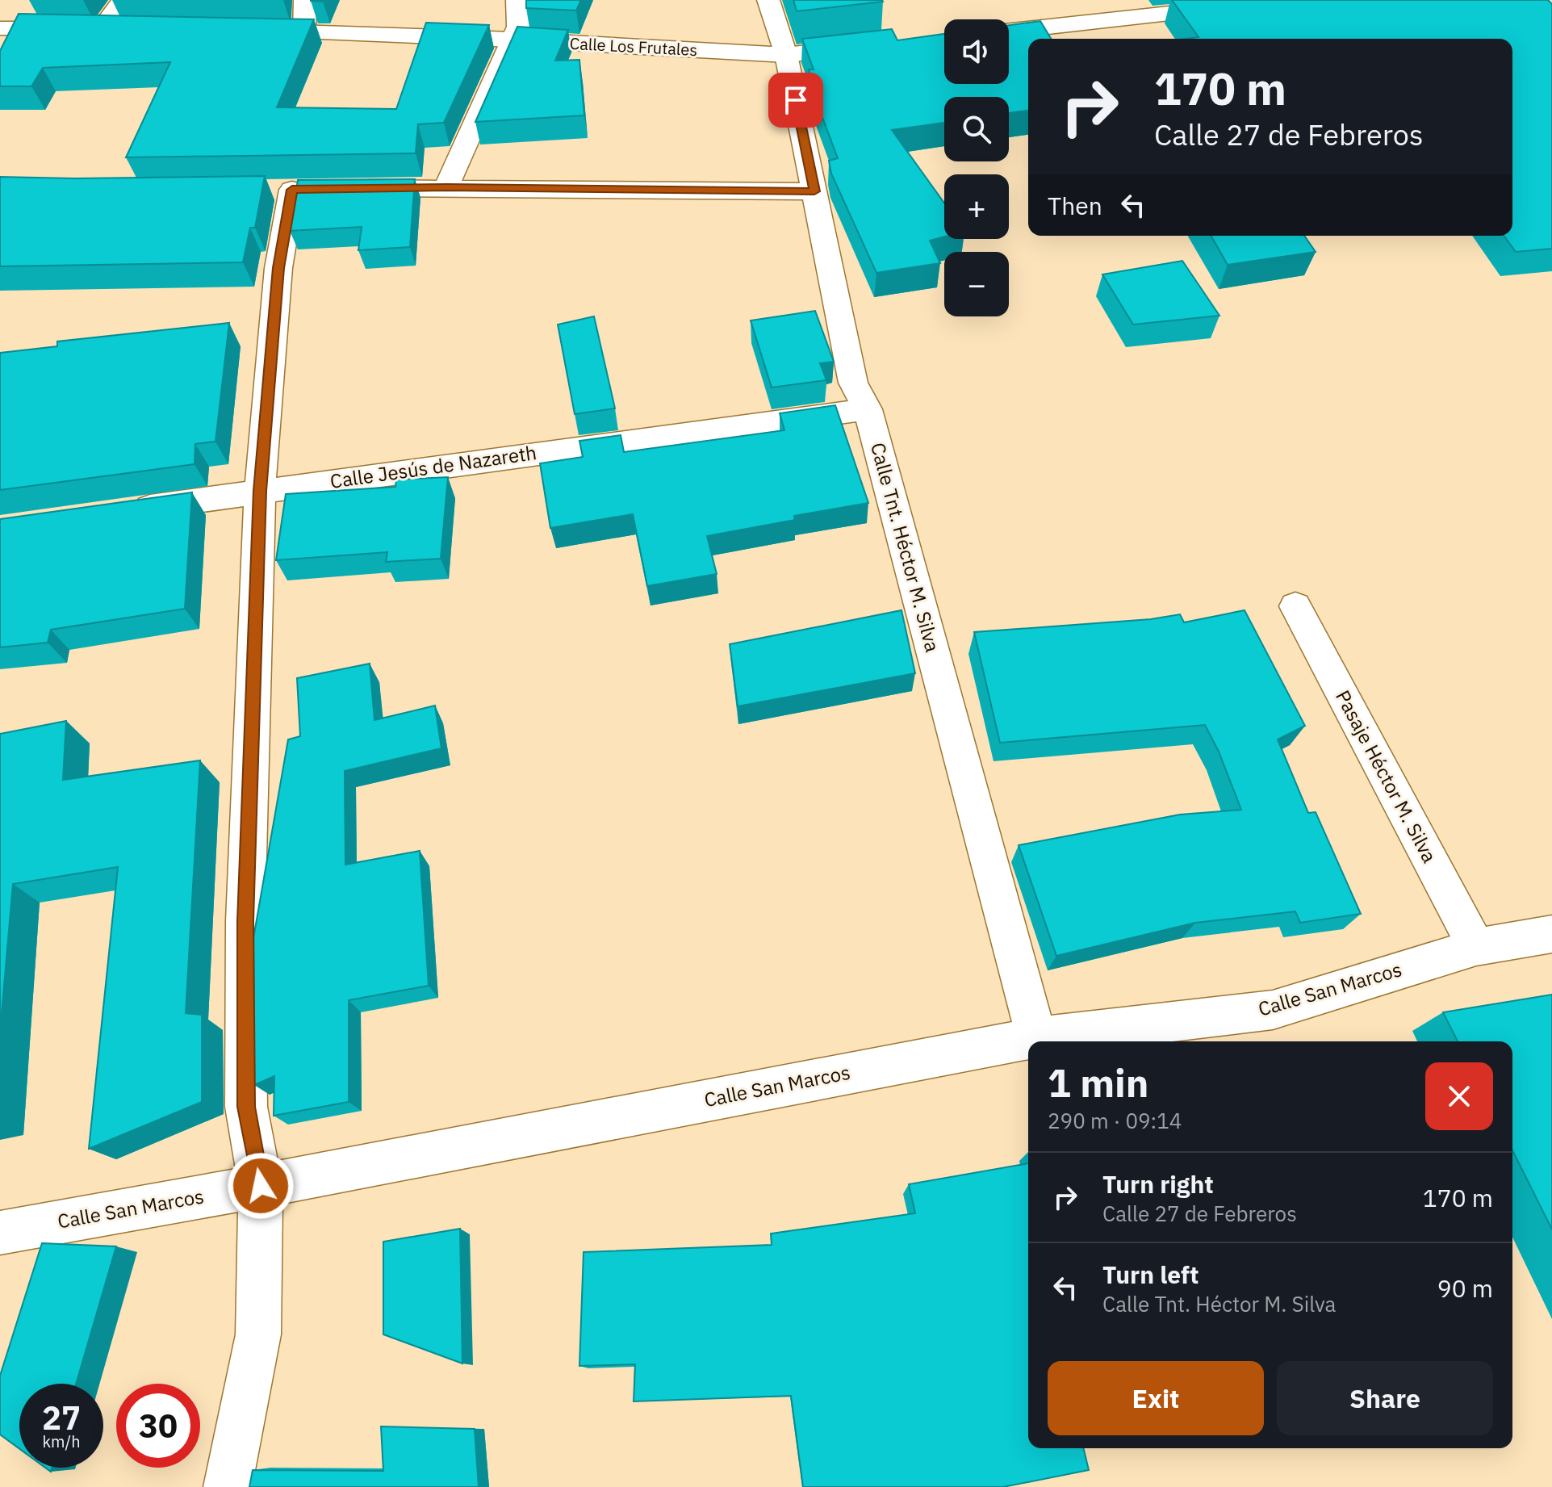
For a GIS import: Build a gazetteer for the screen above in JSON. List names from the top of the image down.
{
  "streets": {
    "street": [
      "Calle Los Frutales",
      "Calle Jesús de Nazareth",
      "Calle Tnt. Héctor M. Silva",
      "Pasaje Héctor M. Silva",
      "Calle San Marcos"
    ]
  },
  "crossings": [
    ["Calle Los Frutales", "Calle Tnt. Héctor M. Silva"],
    ["Calle Jesús de Nazareth", "Calle Tnt. Héctor M. Silva"],
    ["Calle Tnt. Héctor M. Silva", "Calle San Marcos"],
    ["Pasaje Héctor M. Silva", "Calle San Marcos"]
  ],
  "page": {
    "map_buttons": ["+", "−"],
    "turn": ["170 m", "Calle 27 de Febreros"],
    "then": "Then",
    "heading": ["1 min", "290 m · 09:14"],
    "list": [
      {
        "name": "Turn right",
        "note": "Calle 27 de Febreros",
        "value": "170 m"
      },
      {
        "name": "Turn left",
        "note": "Calle Tnt. Héctor M. Silva",
        "value": "90 m"
      }
    ],
    "buttons": ["Exit", "Share"],
    "speed": "27 km/h",
    "limit": "30"
  }
}
